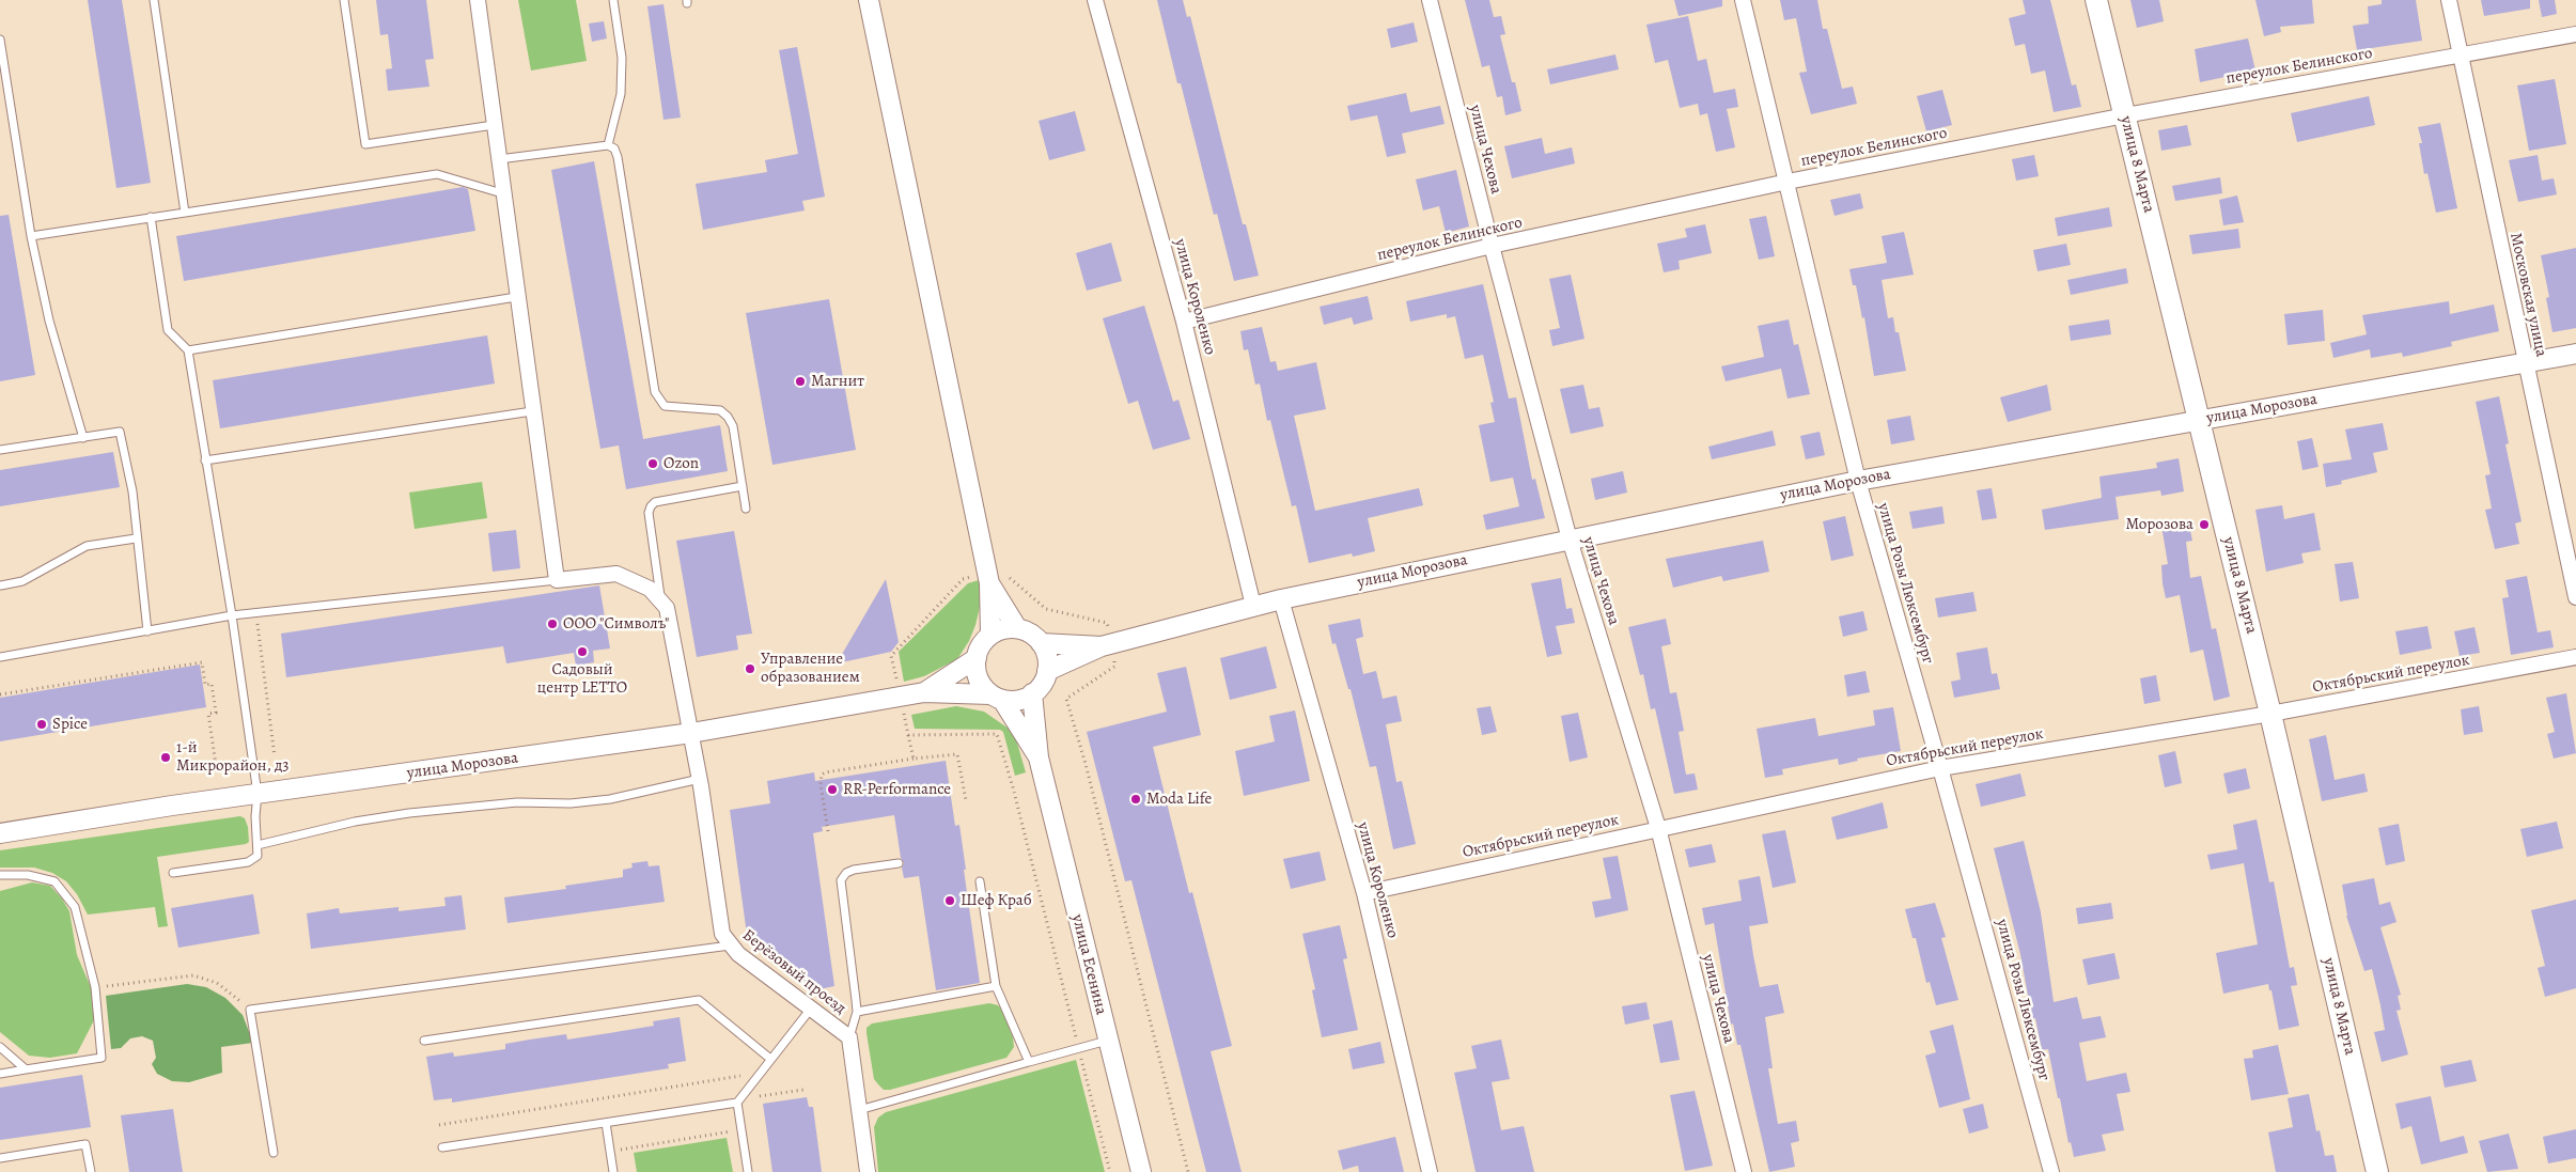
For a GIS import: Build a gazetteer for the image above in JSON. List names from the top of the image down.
{
  "streets": {
    "main road": ["улица 8 Марта"],
    "street": [
      "переулок Белинского",
      "улица Чехова",
      "Московская улица",
      "улица Короленко",
      "улица Морозова",
      "улица Розы Люксембург",
      "Октябрьский переулок",
      "улица Есенина",
      "Берёзовый проезд"
    ]
  },
  "crossings": [
    ["переулок Белинского", "улица Чехова"],
    ["переулок Белинского", "улица 8 Марта"],
    ["переулок Белинского", "Московская улица"],
    ["переулок Белинского", "улица Короленко"],
    ["переулок Белинского", "улица Розы Люксембург"],
    ["улица Чехова", "улица Морозова"],
    ["улица Чехова", "Октябрьский переулок"],
    ["улица 8 Марта", "улица Морозова"],
    ["улица 8 Марта", "Октябрьский переулок"],
    ["Московская улица", "улица Морозова"],
    ["улица Короленко", "улица Морозова"],
    ["улица Короленко", "Октябрьский переулок"],
    ["улица Морозова", "улица Розы Люксембург"],
    ["улица Морозова", "Берёзовый проезд"],
    ["улица Розы Люксембург", "Октябрьский переулок"]
  ],
  "places": [
    "Магнит",
    "Ozon",
    "Морозова",
    "ООО \"Символъ\"",
    "Садовый центр LETTO",
    "Управление образованием",
    "Spice",
    "1-й Микрорайон, д3",
    "RR-Performance",
    "Moda Life",
    "Шеф Краб"
  ]
}
